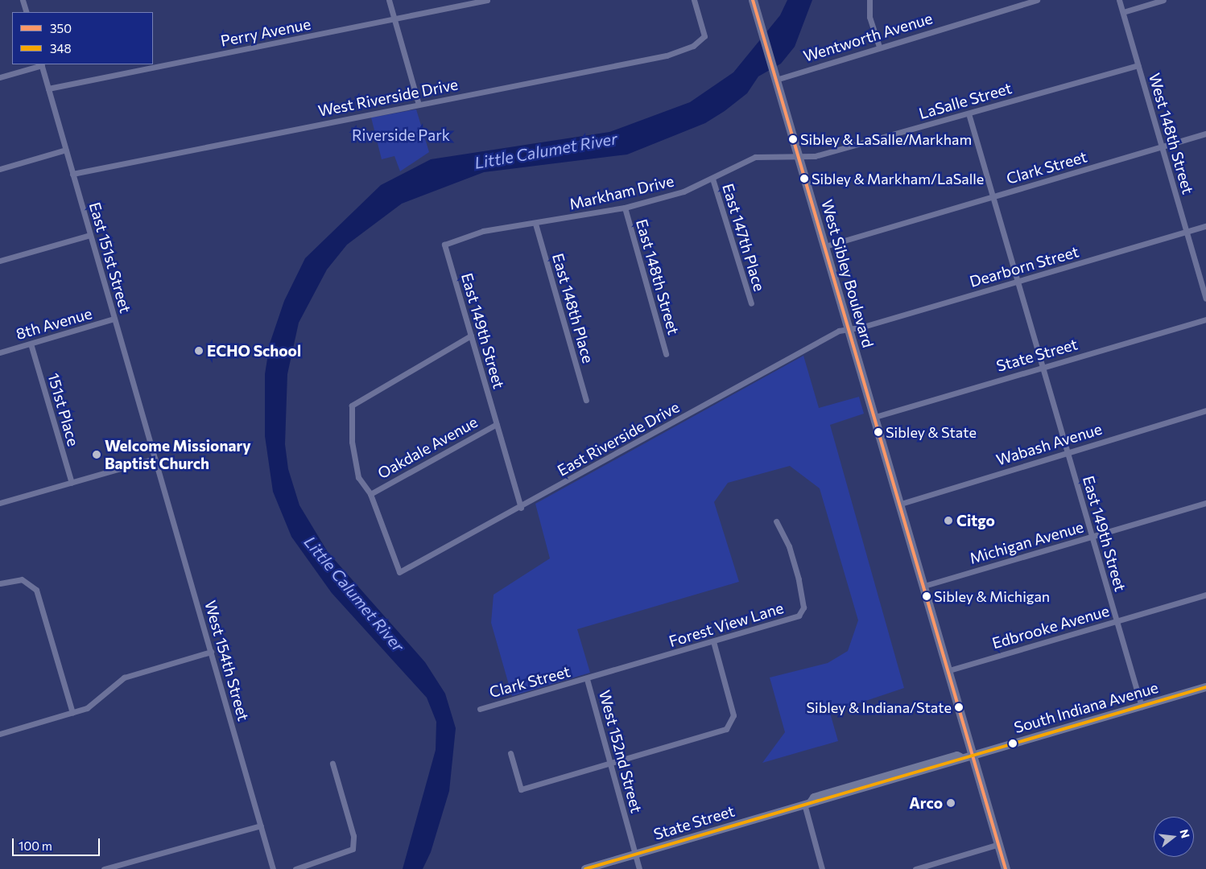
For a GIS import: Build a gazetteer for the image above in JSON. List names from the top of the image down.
{
  "streets": {
    "main road": ["West Sibley Boulevard", "State Street", "South Indiana Avenue"],
    "street": [
      "Perry Avenue",
      "Wentworth Avenue",
      "West Riverside Drive",
      "LaSalle Street",
      "West 148th Street",
      "Clark Street",
      "Markham Drive",
      "East 147th Place",
      "East 151st Street",
      "Dearborn Street",
      "East 148th Street",
      "East 148th Place",
      "8th Avenue",
      "East 149th Street",
      "151st Place",
      "East Riverside Drive",
      "Wabash Avenue",
      "Oakdale Avenue",
      "Michigan Avenue",
      "Forest View Lane",
      "Edbrooke Avenue",
      "West 154th Street",
      "West 152nd Street"
    ]
  },
  "crossings": [
    ["Perry Avenue", "East 151st Street"],
    ["Wentworth Avenue", "West Sibley Boulevard"],
    ["West Riverside Drive", "East 151st Street"],
    ["LaSalle Street", "West 148th Street"],
    ["LaSalle Street", "Markham Drive"],
    ["LaSalle Street", "West Sibley Boulevard"],
    ["LaSalle Street", "East 149th Street"],
    ["West 148th Street", "Clark Street"],
    ["West 148th Street", "Dearborn Street"],
    ["Clark Street", "West Sibley Boulevard"],
    ["Clark Street", "East 149th Street"],
    ["Clark Street", "Forest View Lane"],
    ["Clark Street", "West 152nd Street"],
    ["Markham Drive", "East 147th Place"],
    ["Markham Drive", "West Sibley Boulevard"],
    ["Markham Drive", "East 148th Street"],
    ["Markham Drive", "East 148th Place"],
    ["Markham Drive", "East 149th Street"],
    ["East 151st Street", "8th Avenue"],
    ["East 151st Street", "West 154th Street"],
    ["Dearborn Street", "West Sibley Boulevard"],
    ["Dearborn Street", "East 149th Street"],
    ["Dearborn Street", "East Riverside Drive"],
    ["West Sibley Boulevard", "State Street"],
    ["West Sibley Boulevard", "East Riverside Drive"],
    ["West Sibley Boulevard", "Wabash Avenue"],
    ["West Sibley Boulevard", "Michigan Avenue"],
    ["West Sibley Boulevard", "Edbrooke Avenue"],
    ["West Sibley Boulevard", "South Indiana Avenue"],
    ["8th Avenue", "151st Place"],
    ["East 149th Street", "State Street"],
    ["East 149th Street", "Wabash Avenue"],
    ["East 149th Street", "Oakdale Avenue"],
    ["East 149th Street", "Michigan Avenue"],
    ["East 149th Street", "Edbrooke Avenue"],
    ["East 149th Street", "South Indiana Avenue"],
    ["State Street", "South Indiana Avenue"],
    ["State Street", "West 152nd Street"],
    ["East Riverside Drive", "Oakdale Avenue"],
    ["Forest View Lane", "West 152nd Street"]
  ],
  "water": ["Little Calumet River"],
  "parks": ["Riverside Park"],
  "places": [
    "Sibley & LaSalle/Markham",
    "Sibley & Markham/LaSalle",
    "ECHO School",
    "Sibley & State",
    "Welcome Missionary Baptist Church",
    "Citgo",
    "Sibley & Michigan",
    "Sibley & Indiana/State",
    "Arco"
  ],
  "lines": ["transit line 350", "transit line 348"],
  "legend": ["350", "348"],
  "scale_bar": "100 m",
  "north": "right"
}
